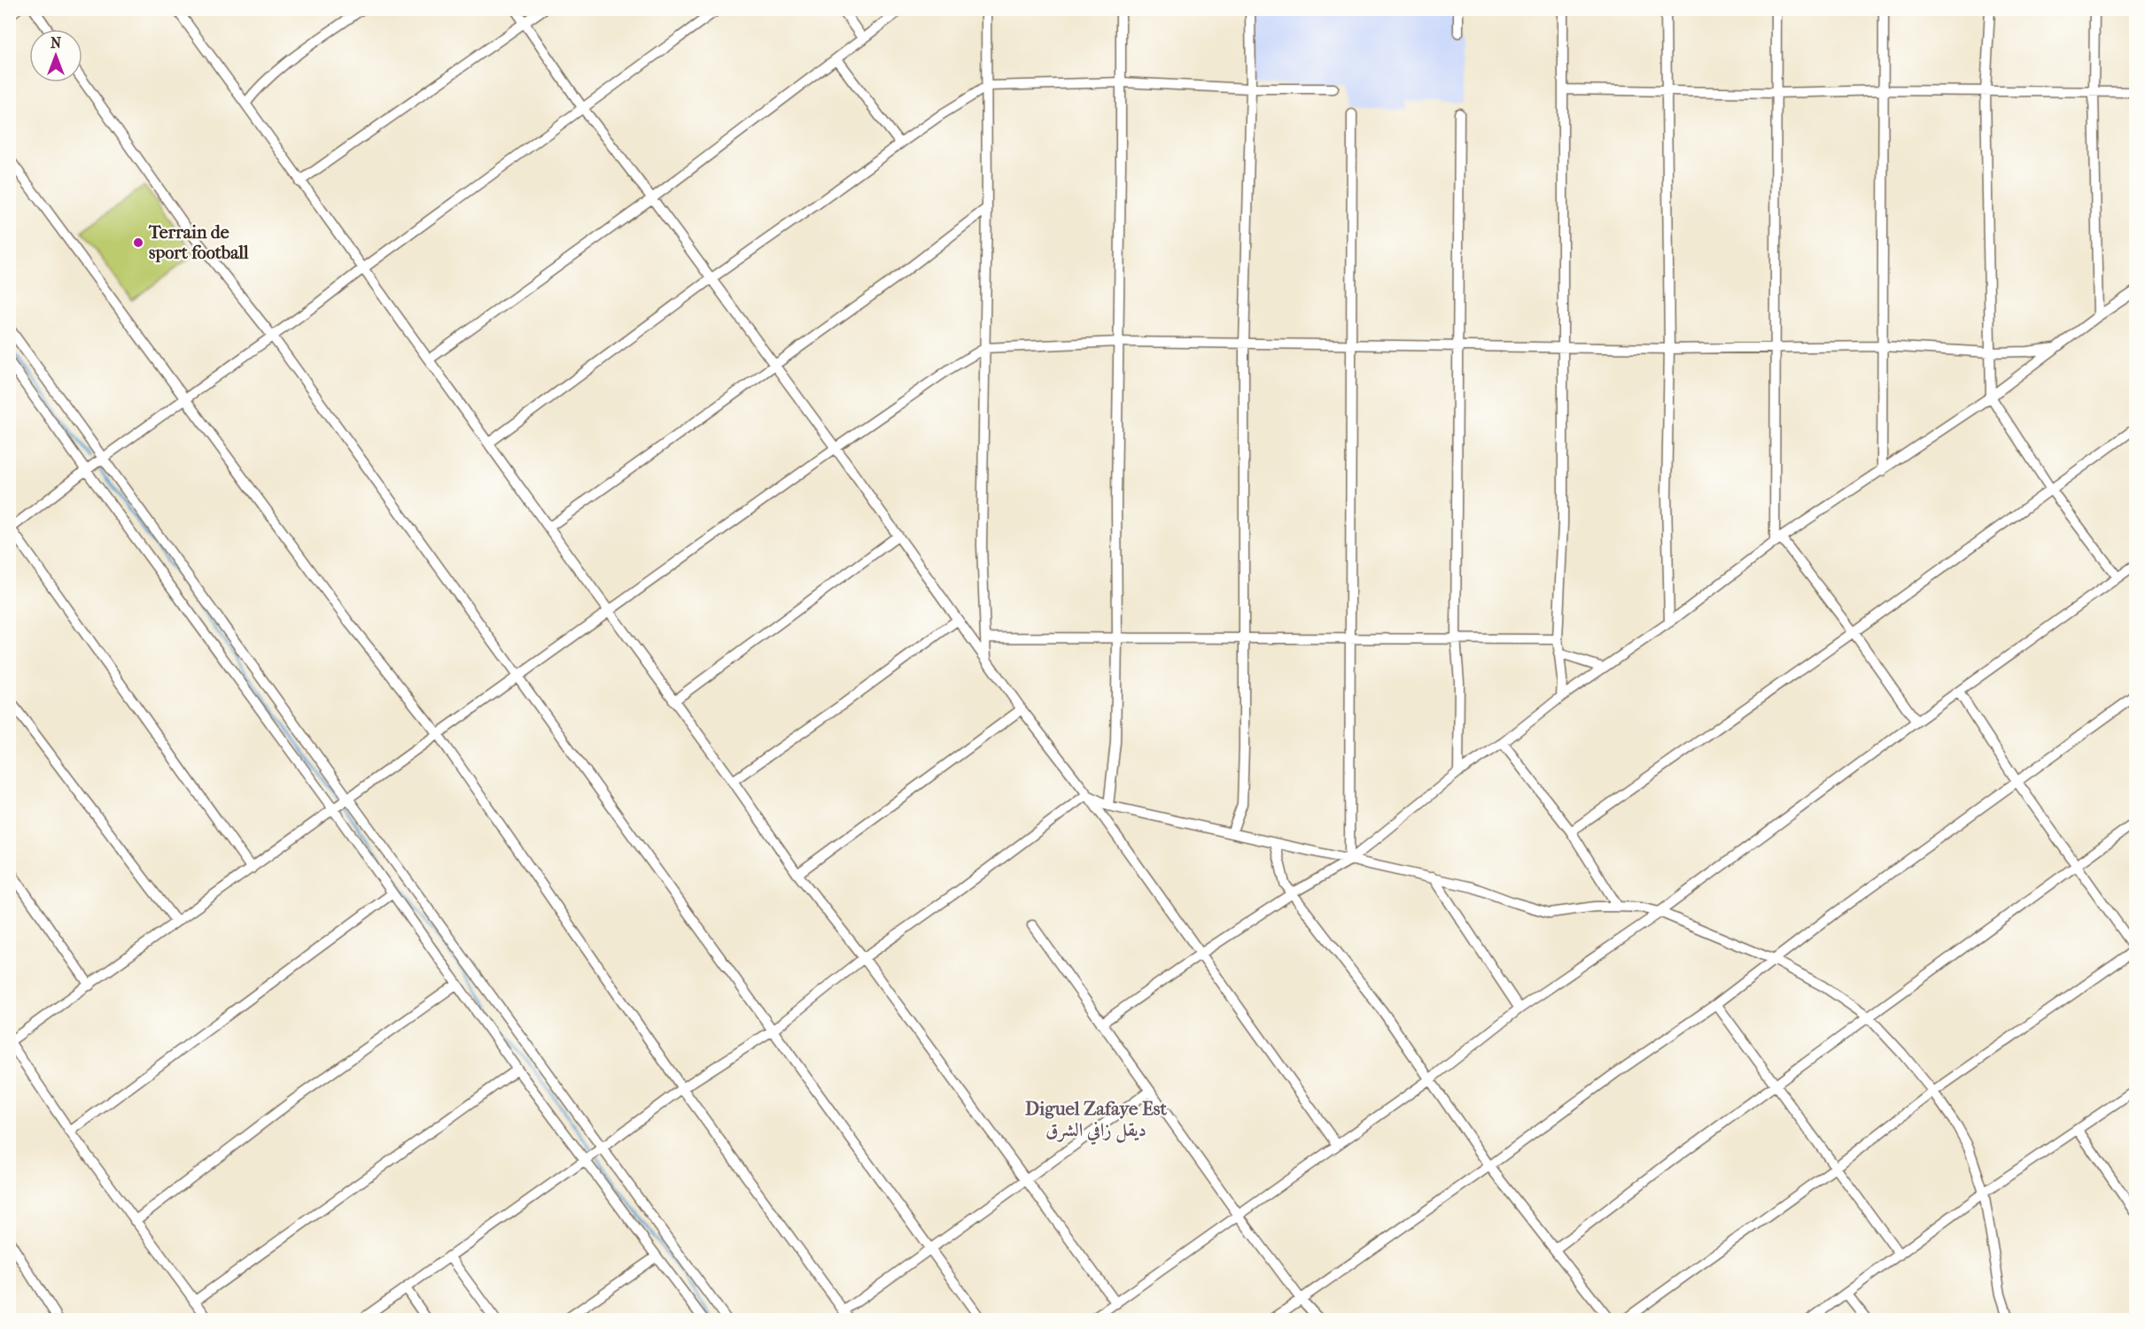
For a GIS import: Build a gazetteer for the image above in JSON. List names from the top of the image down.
{
  "districts": ["Diguel Zafaye Est ديقل زافي الشرق"],
  "places": ["Terrain de sport football"],
  "north": "top"
}
